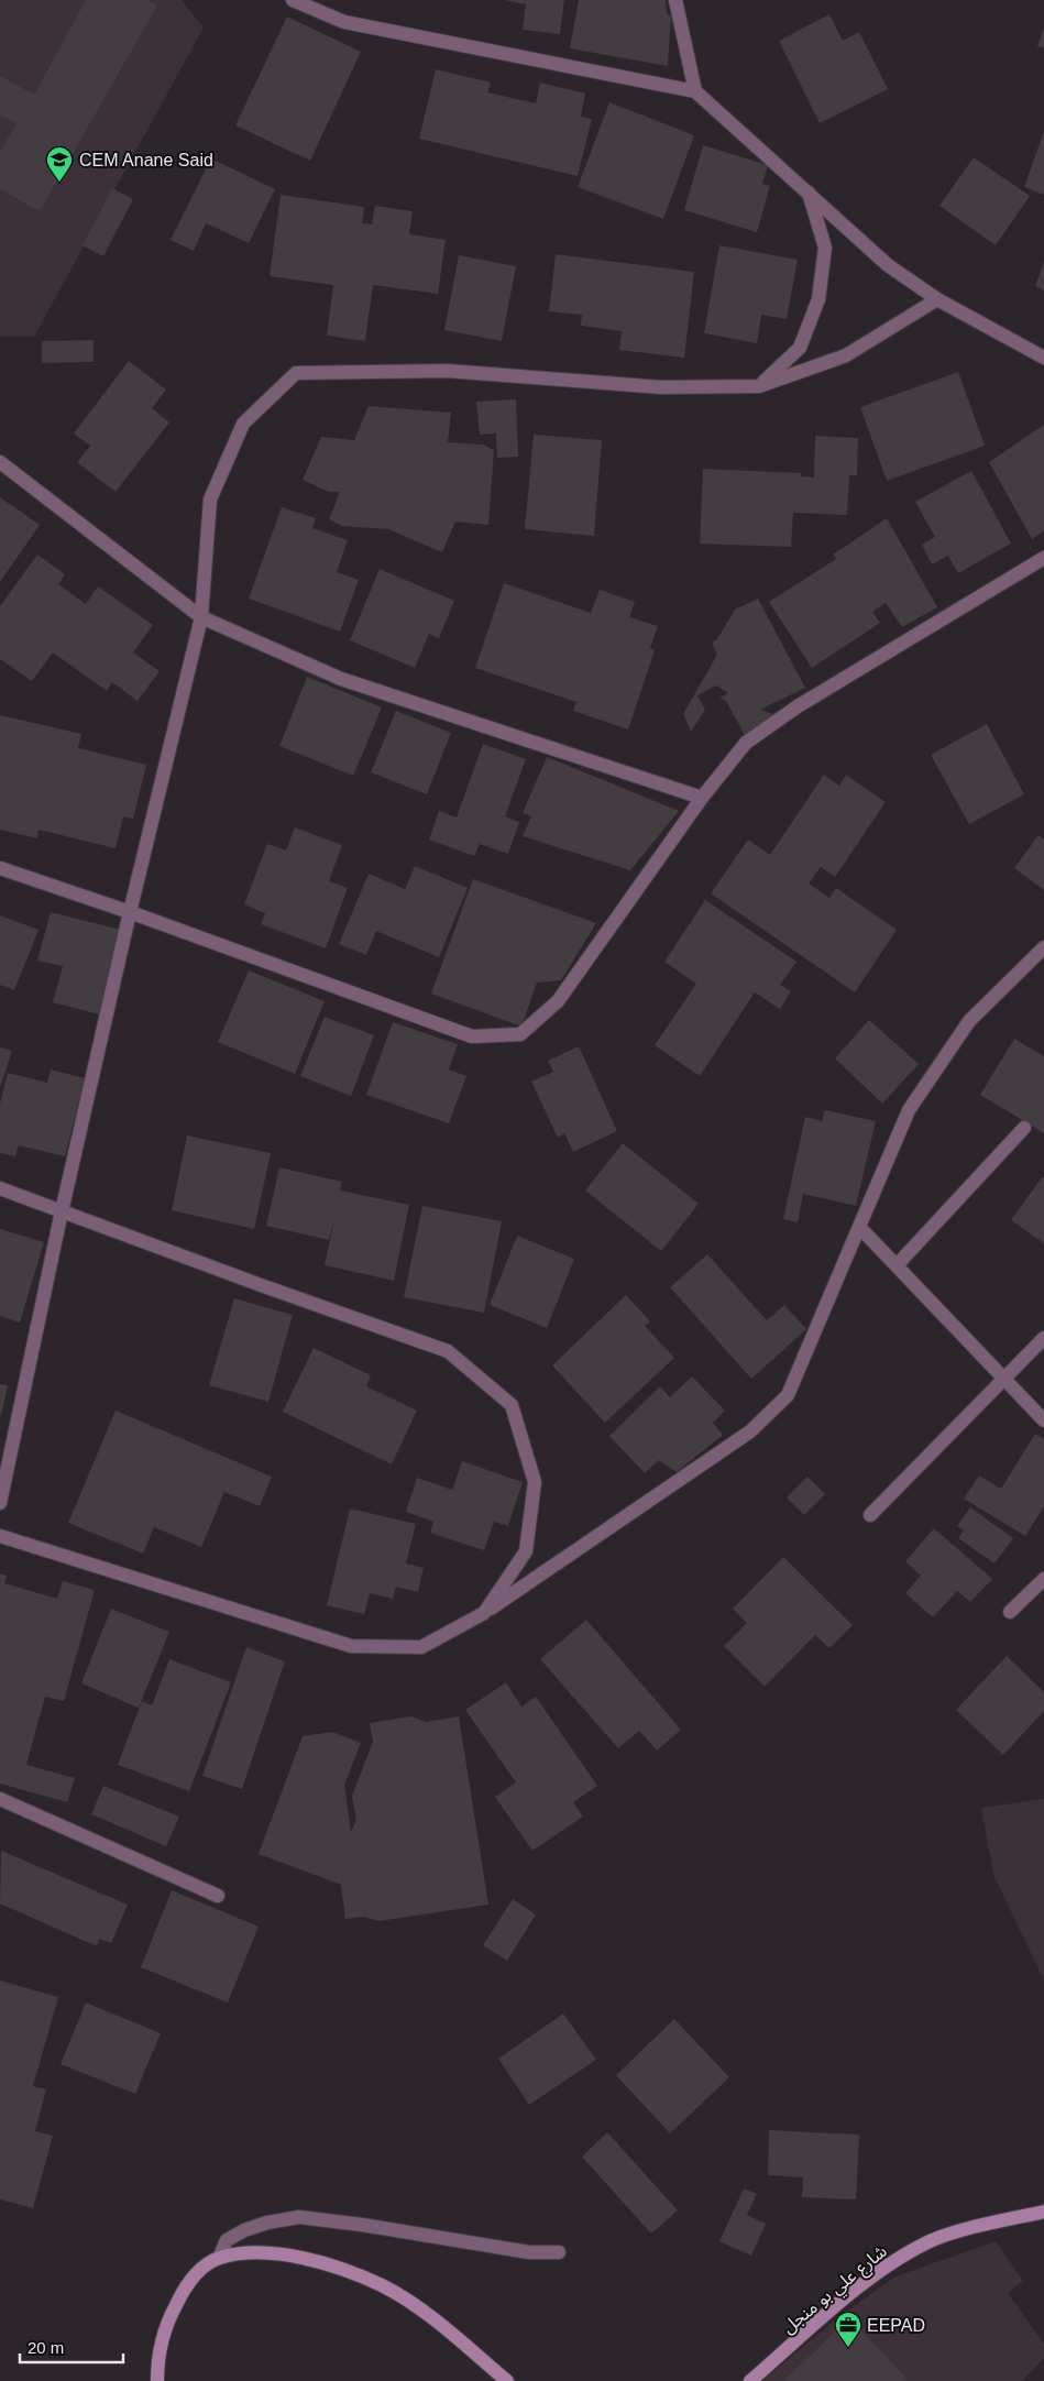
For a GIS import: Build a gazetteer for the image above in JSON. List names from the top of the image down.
{
  "streets": {
    "street": ["شارع علي بو منجل"]
  },
  "places": {
    "school or university": ["CEM Anane Said"],
    "office": ["EEPAD"]
  },
  "scale_bar": "20 m"
}
